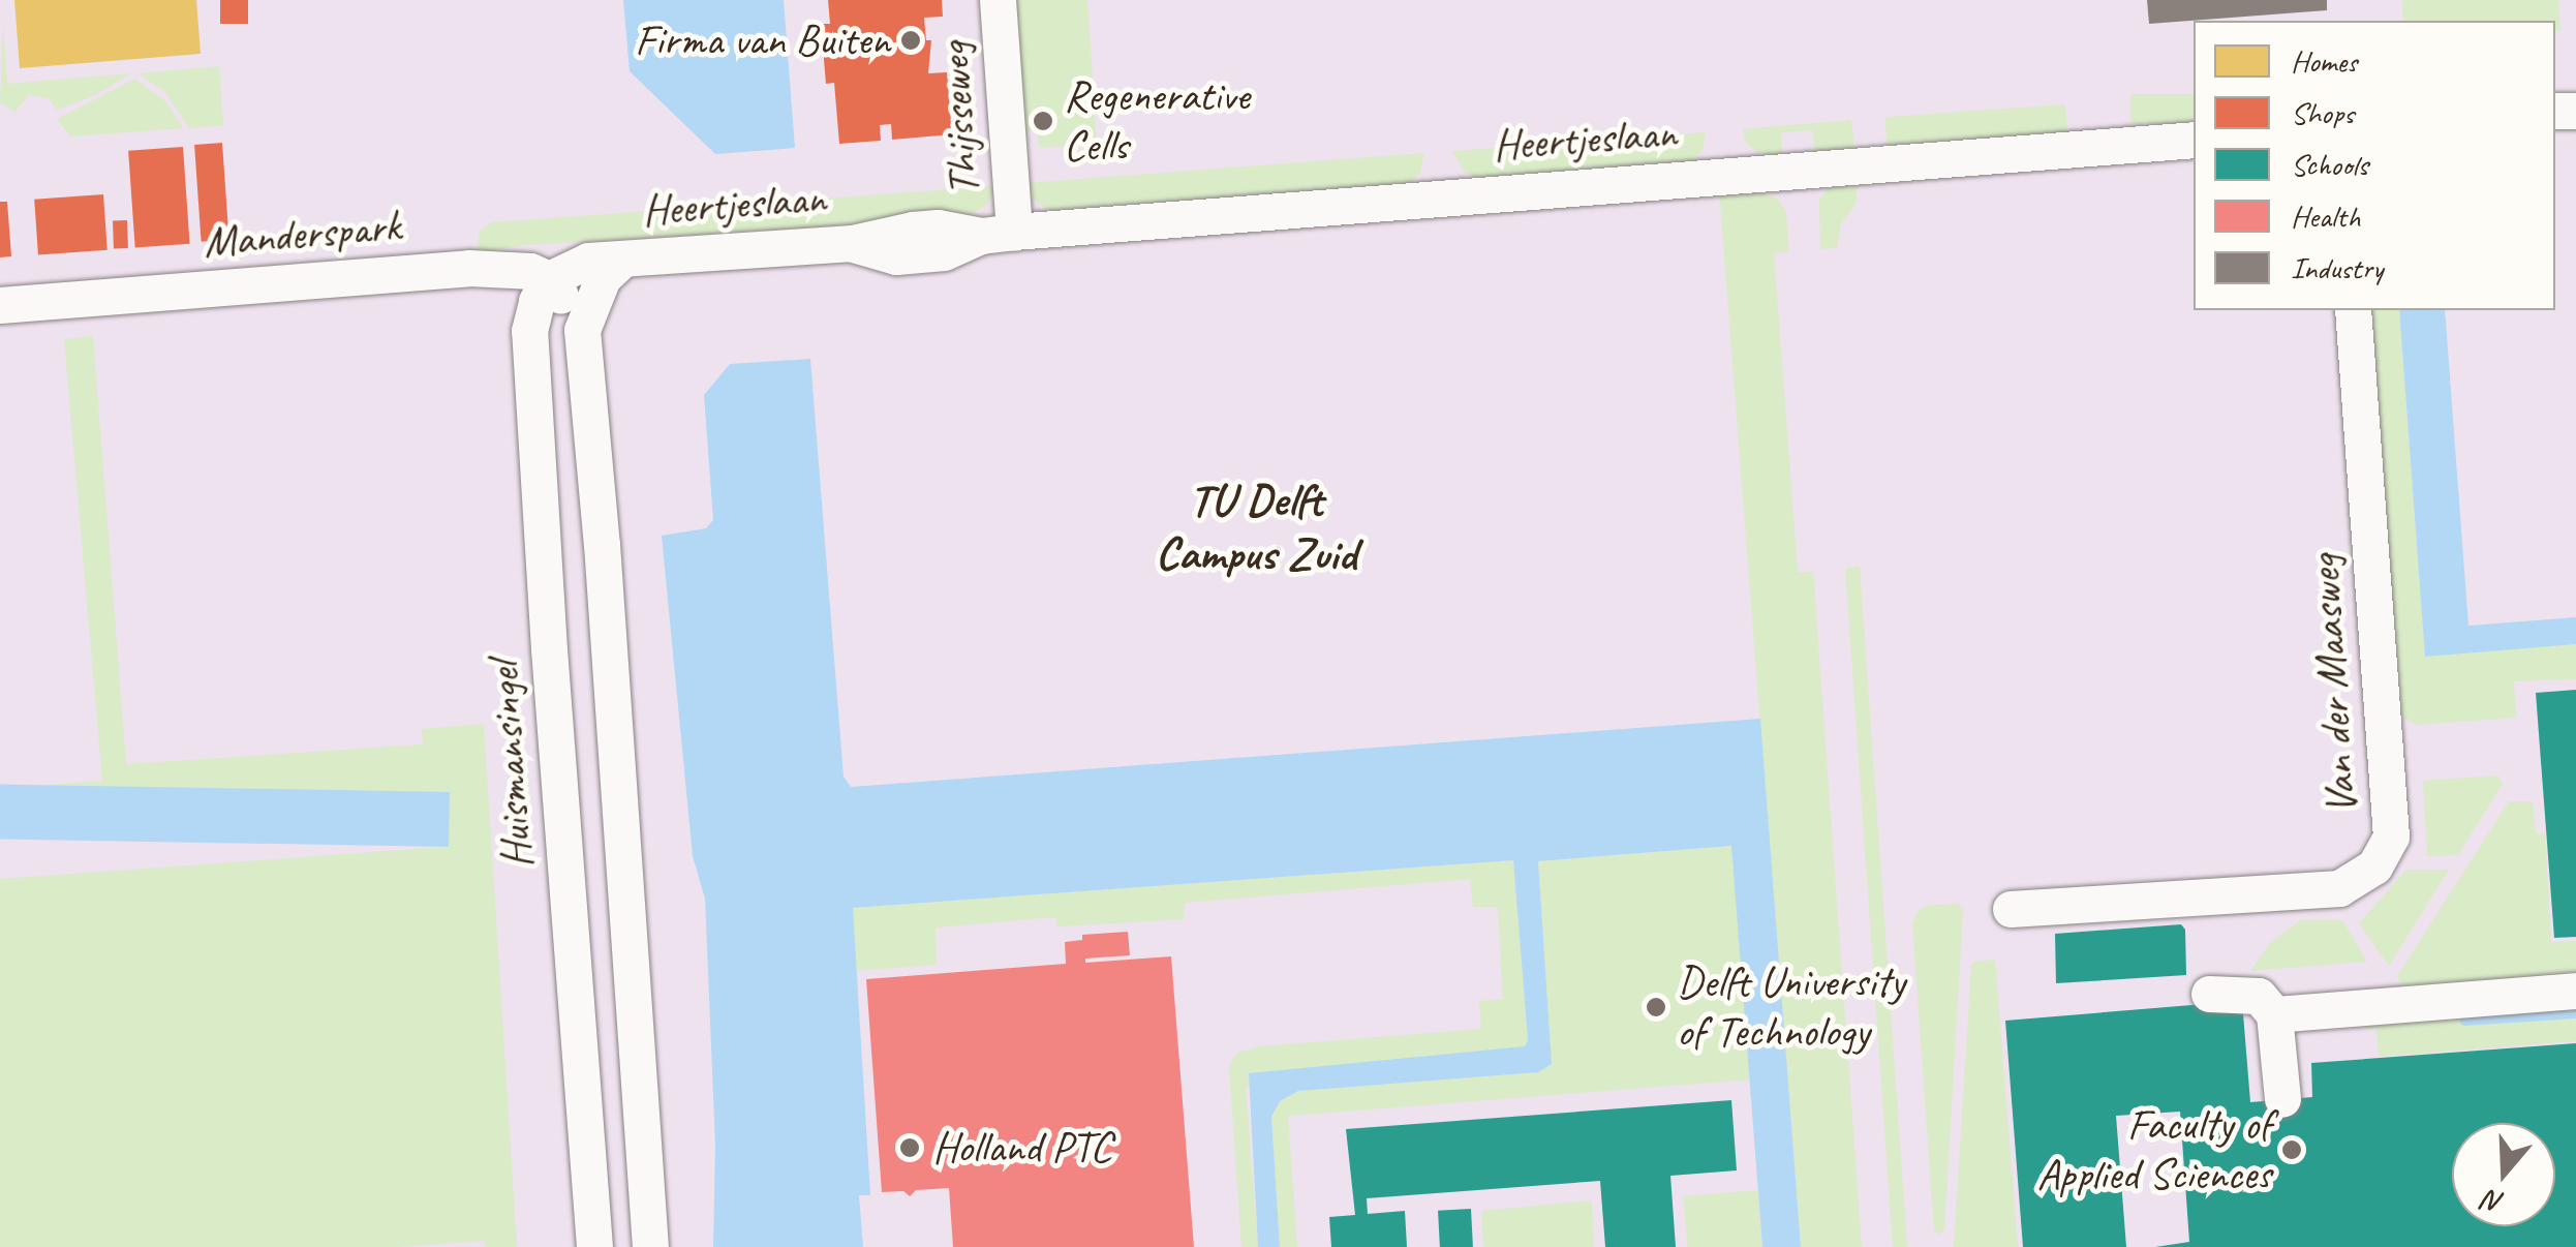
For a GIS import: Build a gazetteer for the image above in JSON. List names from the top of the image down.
{
  "streets": {
    "street": [
      "Thijsseweg",
      "Heertjeslaan",
      "Manderspark",
      "Van der Maasweg",
      "Huismansingel"
    ]
  },
  "crossings": [
    ["Thijsseweg", "Heertjeslaan"],
    ["Heertjeslaan", "Manderspark"],
    ["Heertjeslaan", "Huismansingel"],
    ["Manderspark", "Huismansingel"]
  ],
  "districts": ["TU Delft Campus Zuid"],
  "places": [
    "Firma van Buiten",
    "Regenerative Cells",
    "Delft University of Technology",
    "Holland PTC",
    "Faculty of Applied Sciences"
  ],
  "legend": [
    "Homes",
    "Shops",
    "Schools",
    "Health",
    "Industry"
  ],
  "north": "bottom"
}
